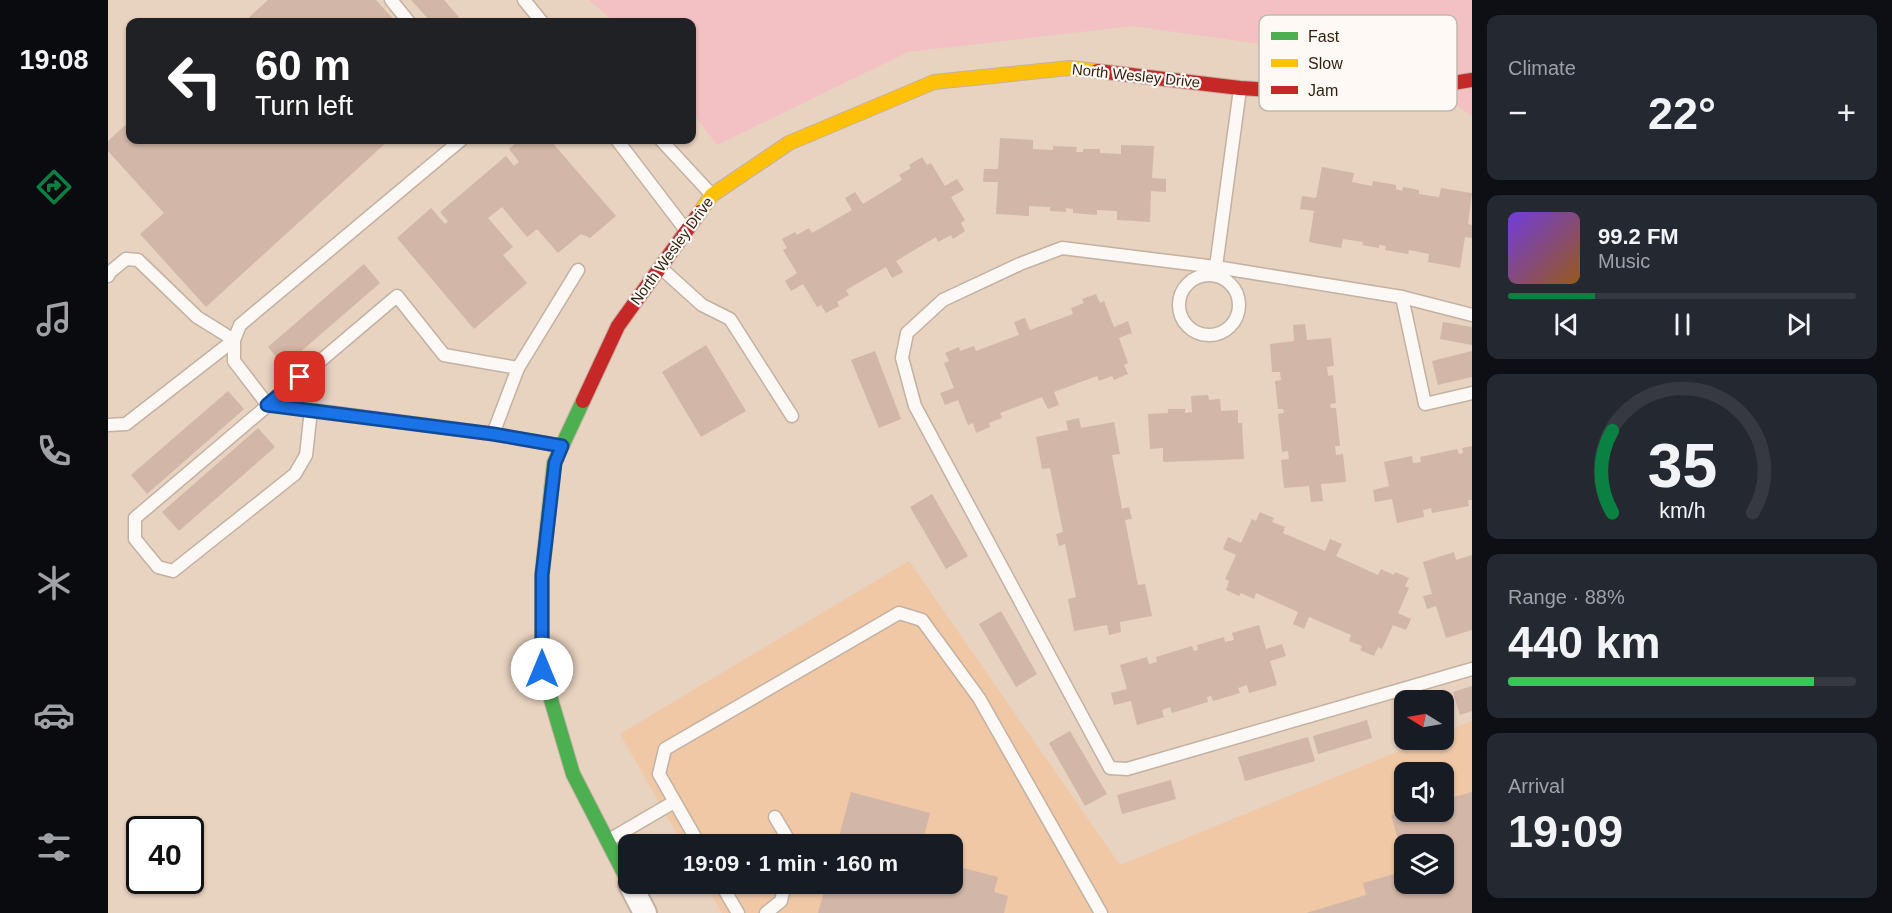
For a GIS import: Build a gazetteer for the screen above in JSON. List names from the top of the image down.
{
  "streets": {
    "street": ["North Wesley Drive"]
  },
  "legend": ["Fast", "Slow", "Jam"],
  "north": "left",
  "page": {
    "tabs": "19:08",
    "tile": [
      "Climate",
      ["Range · 88%", "440 km"],
      ["Arrival", "19:09"]
    ],
    "turn": ["60 m", "Turn left"],
    "heat": ["−", "22°", "+"],
    "song": ["99.2 FM", "Music"],
    "limit": "40",
    "trip": "19:09 · 1 min · 160 m",
    "gauge": ["35", "km/h"]
  }
}
